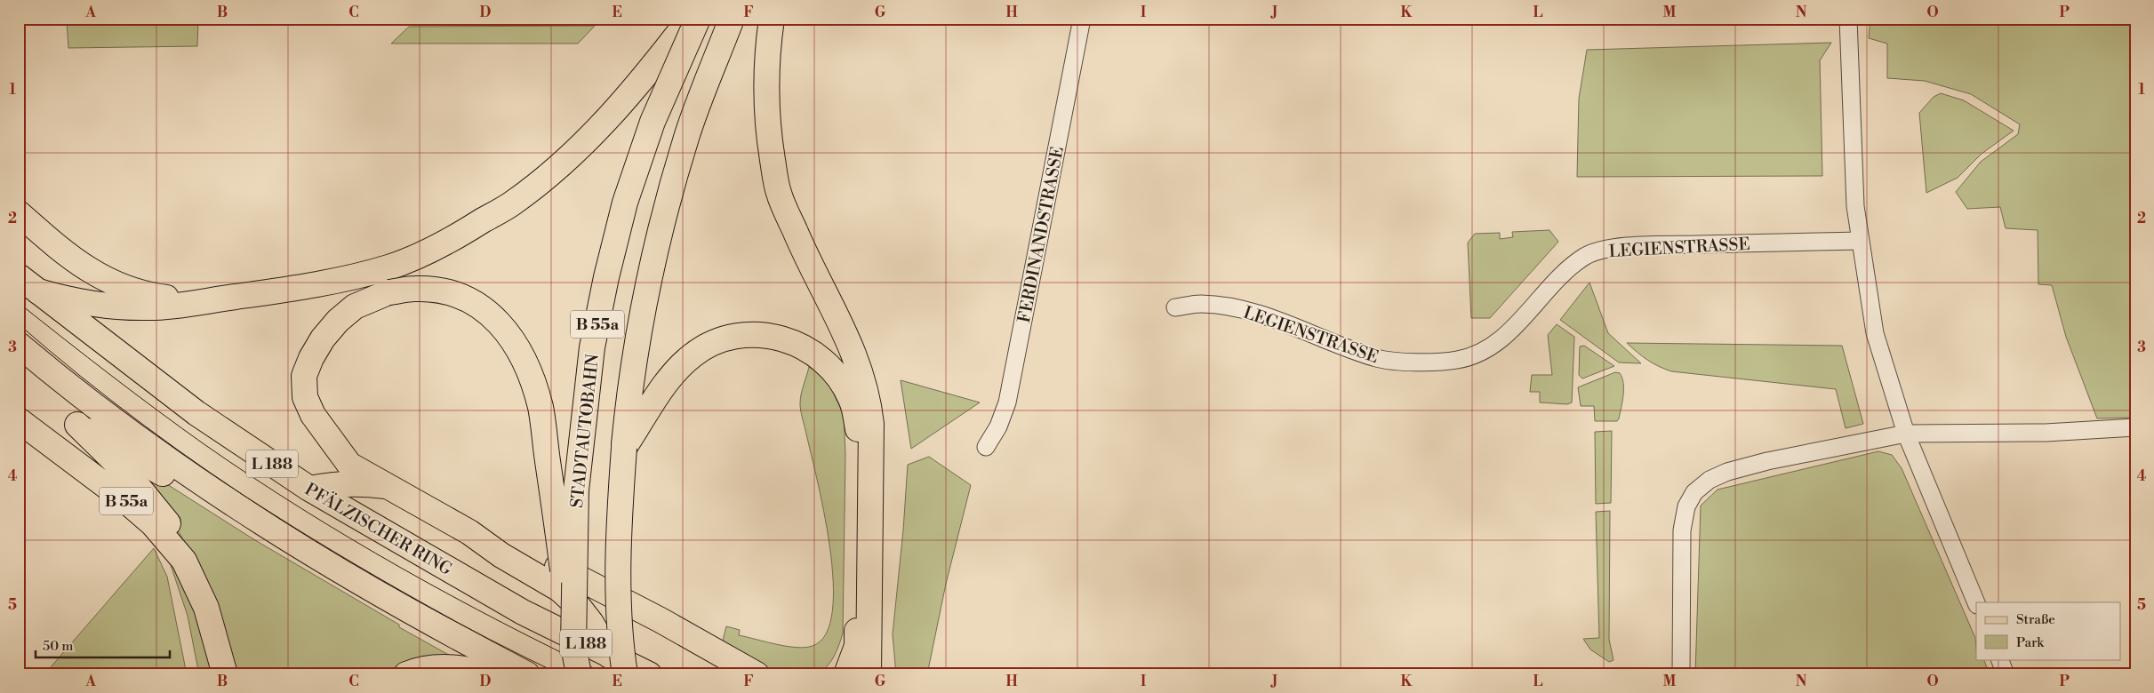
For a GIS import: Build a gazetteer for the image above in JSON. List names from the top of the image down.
{
  "streets": {
    "main road": [
      "B 55a",
      "STADTAUTOBAHN",
      "L 188",
      "PFÄLZISCHER RING"
    ],
    "street": ["FERDINANDSTRASSE", "LEGIENSTRASSE"]
  },
  "legend": ["Straße", "Park"],
  "scale_bar": "50 m",
  "grid": {
    "columns": [
      "A",
      "B",
      "C",
      "D",
      "E",
      "F",
      "G",
      "H",
      "I",
      "J",
      "K",
      "L",
      "M",
      "N",
      "O",
      "P"
    ],
    "rows": [
      "1",
      "2",
      "3",
      "4",
      "5"
    ]
  }
}
